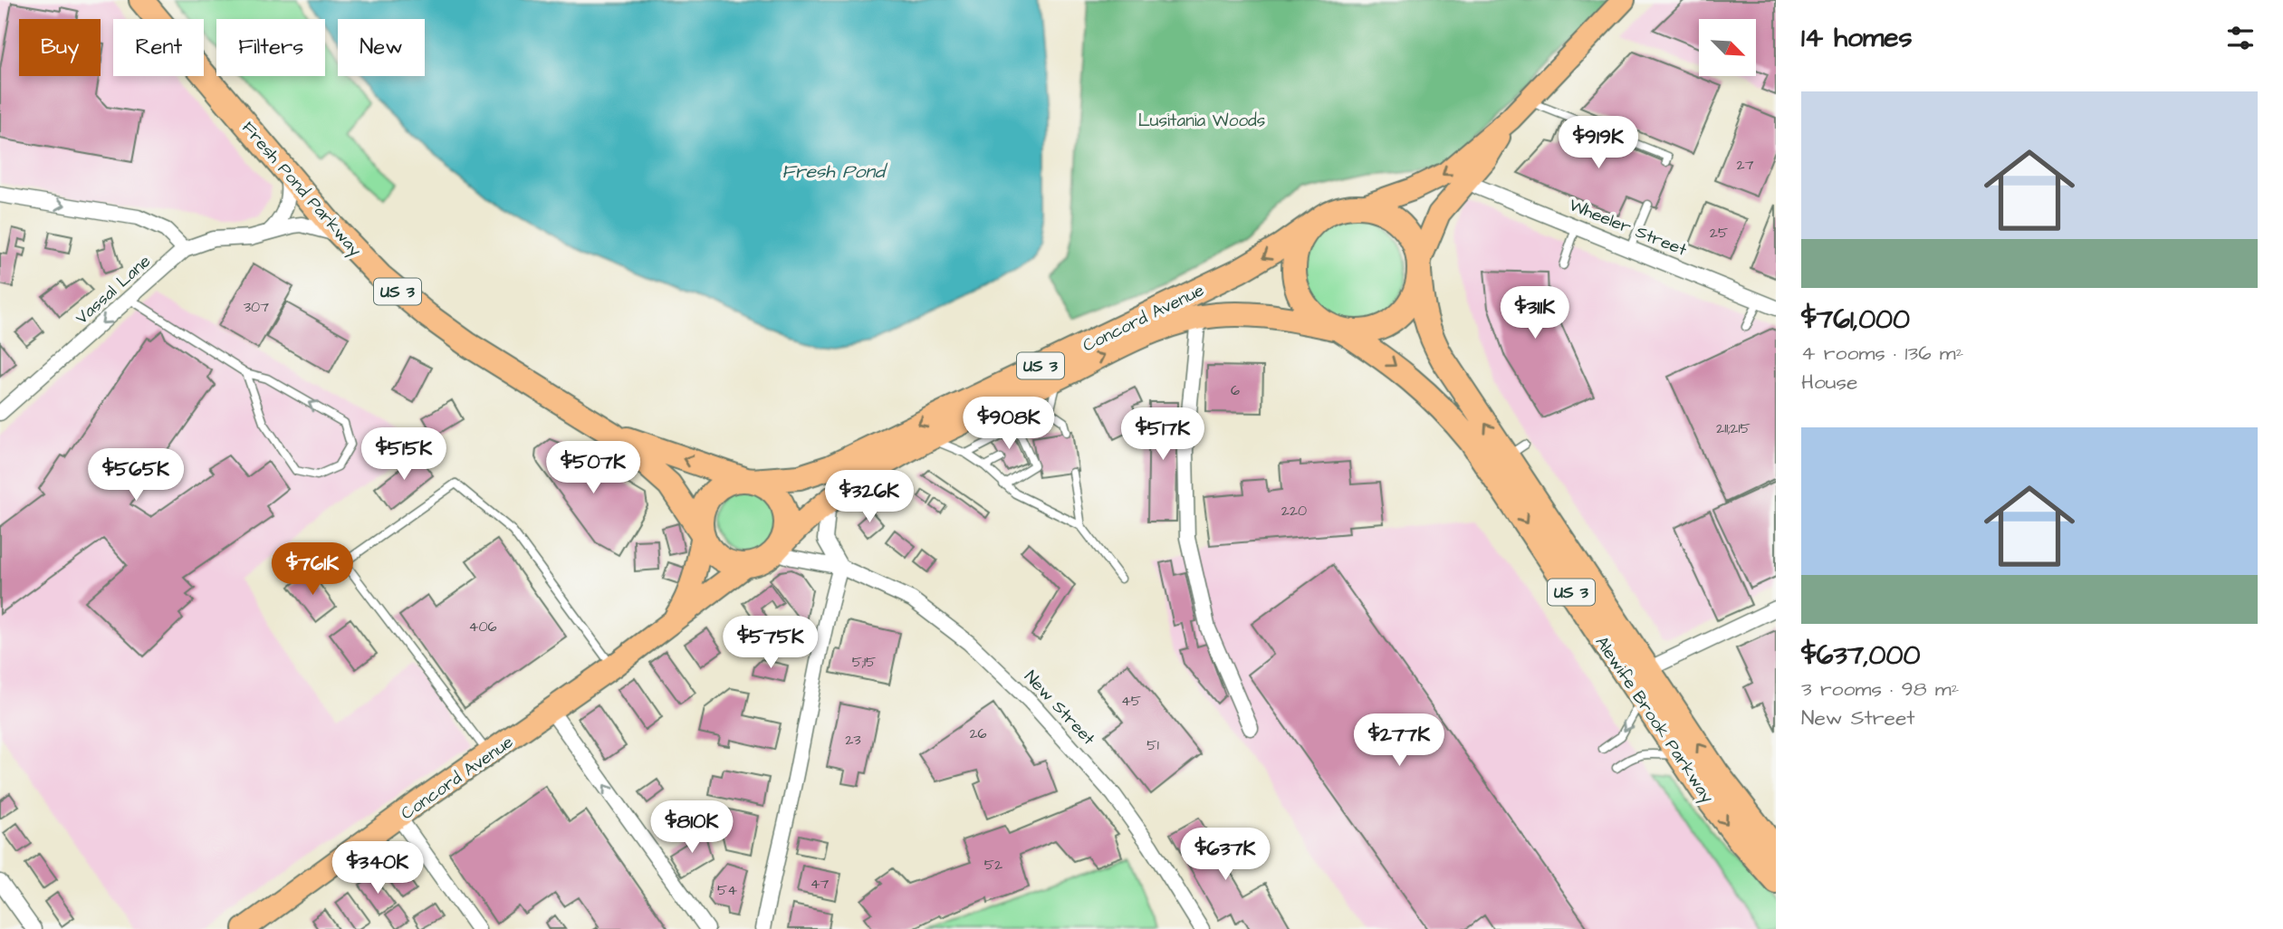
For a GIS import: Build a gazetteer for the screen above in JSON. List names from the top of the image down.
{
  "streets": {
    "highway": [
      "Fresh Pond Parkway",
      "US 3",
      "Concord Avenue",
      "Alewife Brook Parkway"
    ],
    "street": ["Wheeler Street", "Vassal Lane", "New Street"]
  },
  "crossings": [
    ["Fresh Pond Parkway", "Vassal Lane"],
    ["Fresh Pond Parkway", "US 3"],
    ["Fresh Pond Parkway", "Concord Avenue"],
    ["Fresh Pond Parkway", "New Street"],
    ["US 3", "Concord Avenue"],
    ["US 3", "New Street"],
    ["US 3", "Alewife Brook Parkway"],
    ["Concord Avenue", "New Street"],
    ["Concord Avenue", "Alewife Brook Parkway"]
  ],
  "one_way": ["Vassal Lane"],
  "water": ["Fresh Pond"],
  "parks": ["Lusitania Woods"],
  "house_numbers": [
    "27",
    "25",
    "307",
    "6",
    "211;215",
    "220",
    "406",
    "5;15",
    "45",
    "26",
    "23",
    "51",
    "52",
    "47",
    "54"
  ],
  "north": "bottom right",
  "page": {
    "heading": "14 homes",
    "chip": [
      "Buy",
      "Rent",
      "Filters",
      "New"
    ],
    "list": [
      {
        "name": "$761,000",
        "note": "4 rooms · 136 m² · House"
      },
      {
        "name": "$637,000",
        "note": "3 rooms · 98 m² · New Street"
      }
    ],
    "price": [
      "$919K",
      "$311K",
      "$908K",
      "$517K",
      "$515K",
      "$507K",
      "$565K",
      "$326K",
      "$761K",
      "$575K",
      "$277K",
      "$810K",
      "$637K",
      "$340K"
    ]
  }
}
